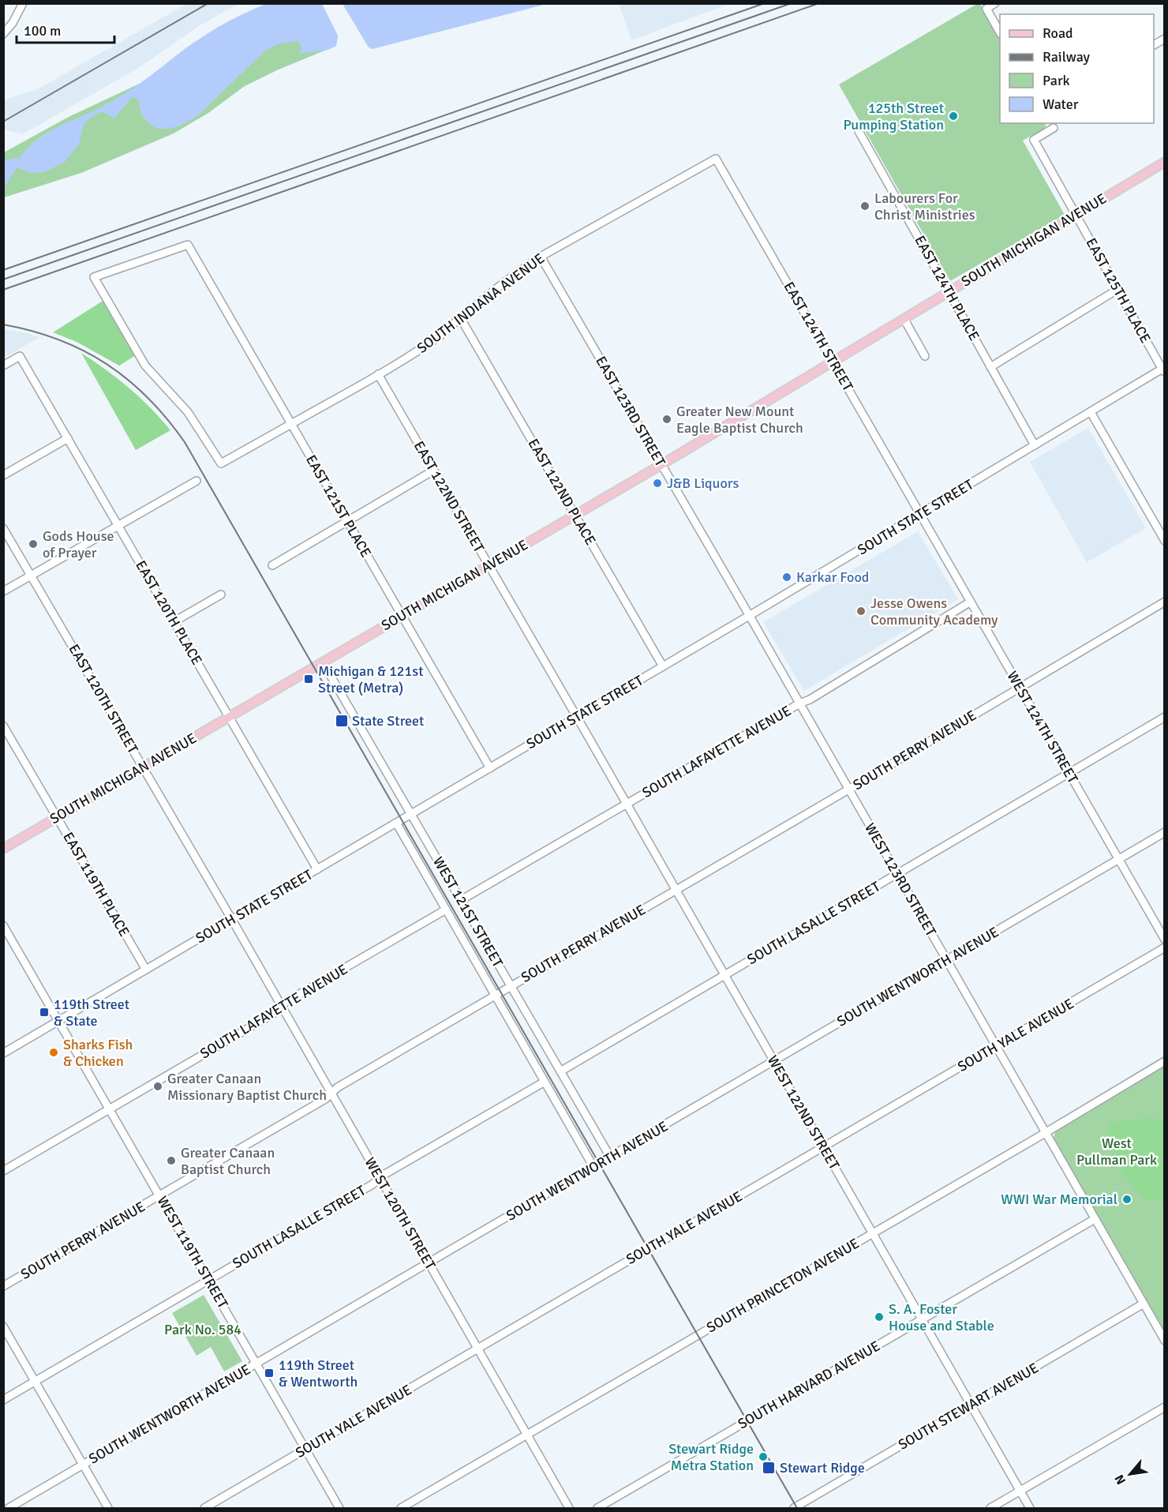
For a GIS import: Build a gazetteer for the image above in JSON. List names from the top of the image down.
{
  "streets": {
    "main road": ["SOUTH MICHIGAN AVENUE"],
    "street": [
      "EAST 124TH PLACE",
      "EAST 125TH PLACE",
      "SOUTH INDIANA AVENUE",
      "EAST 124TH STREET",
      "EAST 123RD STREET",
      "EAST 122ND PLACE",
      "EAST 122ND STREET",
      "EAST 121ST PLACE",
      "SOUTH STATE STREET",
      "EAST 120TH PLACE",
      "EAST 120TH STREET",
      "WEST 124TH STREET",
      "SOUTH PERRY AVENUE",
      "SOUTH LAFAYETTE AVENUE",
      "WEST 123RD STREET",
      "EAST 119TH PLACE",
      "WEST 121ST STREET",
      "SOUTH LASALLE STREET",
      "SOUTH WENTWORTH AVENUE",
      "SOUTH YALE AVENUE",
      "WEST 122ND STREET",
      "WEST 120TH STREET",
      "WEST 119TH STREET",
      "SOUTH PRINCETON AVENUE",
      "SOUTH HARVARD AVENUE",
      "SOUTH STEWART AVENUE"
    ]
  },
  "crossings": [
    ["SOUTH MICHIGAN AVENUE", "EAST 124TH PLACE"],
    ["SOUTH MICHIGAN AVENUE", "EAST 125TH PLACE"],
    ["SOUTH MICHIGAN AVENUE", "EAST 124TH STREET"],
    ["SOUTH MICHIGAN AVENUE", "EAST 123RD STREET"],
    ["SOUTH MICHIGAN AVENUE", "EAST 122ND PLACE"],
    ["SOUTH MICHIGAN AVENUE", "EAST 122ND STREET"],
    ["SOUTH MICHIGAN AVENUE", "EAST 121ST PLACE"],
    ["SOUTH MICHIGAN AVENUE", "EAST 120TH PLACE"],
    ["SOUTH MICHIGAN AVENUE", "EAST 120TH STREET"],
    ["SOUTH MICHIGAN AVENUE", "EAST 119TH PLACE"],
    ["SOUTH MICHIGAN AVENUE", "WEST 121ST STREET"],
    ["EAST 124TH PLACE", "SOUTH STATE STREET"],
    ["EAST 125TH PLACE", "SOUTH STATE STREET"],
    ["SOUTH INDIANA AVENUE", "EAST 124TH STREET"],
    ["SOUTH INDIANA AVENUE", "EAST 123RD STREET"],
    ["SOUTH INDIANA AVENUE", "EAST 122ND PLACE"],
    ["SOUTH INDIANA AVENUE", "EAST 122ND STREET"],
    ["SOUTH INDIANA AVENUE", "EAST 121ST PLACE"],
    ["EAST 124TH STREET", "SOUTH STATE STREET"],
    ["EAST 124TH STREET", "WEST 124TH STREET"],
    ["EAST 123RD STREET", "SOUTH STATE STREET"],
    ["EAST 123RD STREET", "WEST 123RD STREET"],
    ["EAST 122ND PLACE", "SOUTH STATE STREET"],
    ["EAST 122ND STREET", "SOUTH STATE STREET"],
    ["EAST 122ND STREET", "WEST 122ND STREET"],
    ["EAST 121ST PLACE", "SOUTH STATE STREET"],
    ["SOUTH STATE STREET", "EAST 120TH PLACE"],
    ["SOUTH STATE STREET", "EAST 120TH STREET"],
    ["SOUTH STATE STREET", "WEST 124TH STREET"],
    ["SOUTH STATE STREET", "WEST 123RD STREET"],
    ["SOUTH STATE STREET", "EAST 119TH PLACE"],
    ["SOUTH STATE STREET", "WEST 121ST STREET"],
    ["SOUTH STATE STREET", "WEST 122ND STREET"],
    ["SOUTH STATE STREET", "WEST 120TH STREET"],
    ["SOUTH STATE STREET", "WEST 119TH STREET"],
    ["EAST 120TH STREET", "WEST 120TH STREET"],
    ["WEST 124TH STREET", "SOUTH PERRY AVENUE"],
    ["WEST 124TH STREET", "SOUTH LAFAYETTE AVENUE"],
    ["WEST 124TH STREET", "SOUTH LASALLE STREET"],
    ["WEST 124TH STREET", "SOUTH WENTWORTH AVENUE"],
    ["SOUTH PERRY AVENUE", "WEST 123RD STREET"],
    ["SOUTH PERRY AVENUE", "WEST 121ST STREET"],
    ["SOUTH PERRY AVENUE", "WEST 122ND STREET"],
    ["SOUTH PERRY AVENUE", "WEST 120TH STREET"],
    ["SOUTH PERRY AVENUE", "WEST 119TH STREET"],
    ["SOUTH LAFAYETTE AVENUE", "WEST 123RD STREET"],
    ["SOUTH LAFAYETTE AVENUE", "WEST 121ST STREET"],
    ["SOUTH LAFAYETTE AVENUE", "WEST 122ND STREET"],
    ["SOUTH LAFAYETTE AVENUE", "WEST 120TH STREET"],
    ["SOUTH LAFAYETTE AVENUE", "WEST 119TH STREET"],
    ["WEST 123RD STREET", "SOUTH LASALLE STREET"],
    ["WEST 123RD STREET", "SOUTH WENTWORTH AVENUE"],
    ["WEST 123RD STREET", "SOUTH YALE AVENUE"],
    ["WEST 123RD STREET", "SOUTH PRINCETON AVENUE"],
    ["WEST 123RD STREET", "SOUTH HARVARD AVENUE"],
    ["WEST 123RD STREET", "SOUTH STEWART AVENUE"],
    ["WEST 121ST STREET", "SOUTH LASALLE STREET"],
    ["WEST 121ST STREET", "SOUTH WENTWORTH AVENUE"],
    ["SOUTH LASALLE STREET", "WEST 122ND STREET"],
    ["SOUTH LASALLE STREET", "WEST 120TH STREET"],
    ["SOUTH LASALLE STREET", "WEST 119TH STREET"],
    ["SOUTH WENTWORTH AVENUE", "WEST 122ND STREET"],
    ["SOUTH WENTWORTH AVENUE", "WEST 120TH STREET"],
    ["SOUTH WENTWORTH AVENUE", "WEST 119TH STREET"],
    ["SOUTH YALE AVENUE", "WEST 122ND STREET"],
    ["SOUTH YALE AVENUE", "WEST 120TH STREET"],
    ["SOUTH YALE AVENUE", "WEST 119TH STREET"],
    ["WEST 122ND STREET", "SOUTH PRINCETON AVENUE"],
    ["WEST 122ND STREET", "SOUTH HARVARD AVENUE"],
    ["WEST 122ND STREET", "SOUTH STEWART AVENUE"],
    ["WEST 120TH STREET", "SOUTH PRINCETON AVENUE"]
  ],
  "parks": ["West Pullman Park", "Park No. 584"],
  "places": {
    "other": [
      "125th Street Pumping Station",
      "Labourers For Christ Ministries",
      "Greater New Mount Eagle Baptist Church",
      "J&B Liquors",
      "Gods House of Prayer",
      "Karkar Food",
      "Jesse Owens Community Academy",
      "Sharks Fish & Chicken",
      "Greater Canaan Missionary Baptist Church",
      "Greater Canaan Baptist Church",
      "WWI War Memorial",
      "S. A. Foster House and Stable",
      "Stewart Ridge Metra Station"
    ],
    "transit": [
      "Michigan & 121st Street (Metra)",
      "State Street",
      "119th Street & State",
      "119th Street & Wentworth",
      "Stewart Ridge"
    ]
  },
  "legend": [
    "Road",
    "Railway",
    "Park",
    "Water"
  ],
  "scale_bar": "100 m",
  "north": "bottom left"
}
